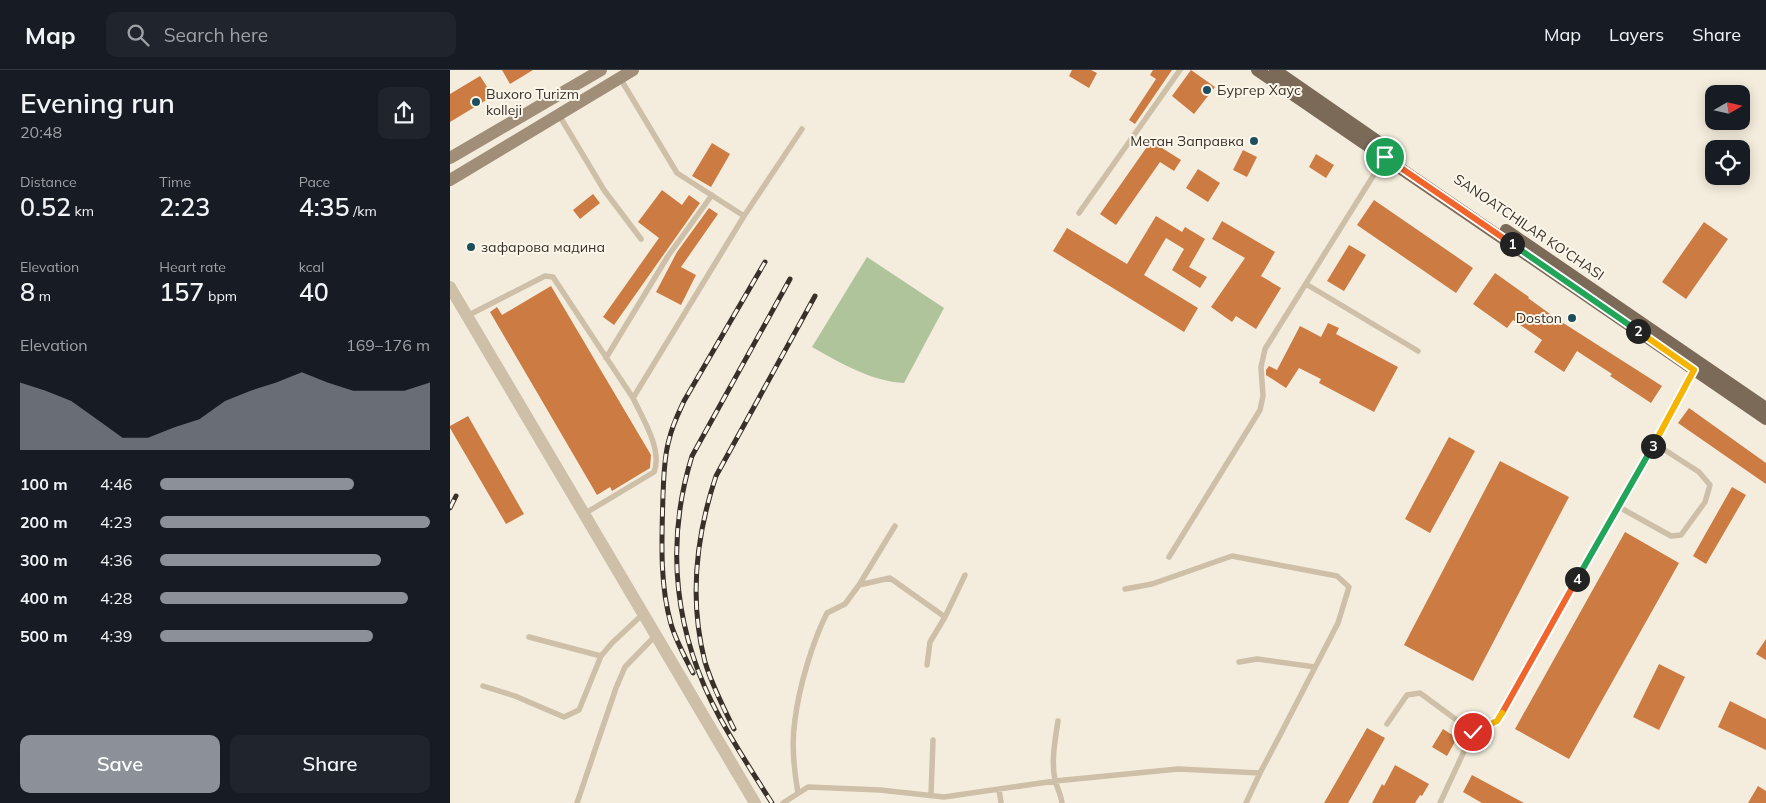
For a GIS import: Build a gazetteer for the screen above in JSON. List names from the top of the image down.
{
  "streets": {
    "main road": ["SANOATCHILAR KO'CHASI"]
  },
  "places": [
    "Бургер Хаус",
    "Buxoro Turizm kolleji",
    "Метан Заправка",
    "зафарова мадина",
    "Doston"
  ],
  "north": "right",
  "page": {
    "header": "Map",
    "search": "Search here",
    "nav": ["Map", "Layers", "Share"],
    "heading": ["Evening run", "20:48"],
    "stats": [
      ["Distance", "0.52 km"],
      ["Time", "2:23"],
      ["Pace", "4:35 /km"],
      ["Elevation", "8 m"],
      ["Heart rate", "157 bpm"],
      ["kcal", "40"]
    ],
    "pins": [
      "1",
      "2",
      "3",
      "4"
    ],
    "chart": ["Elevation", "169–176 m"],
    "list": [
      {
        "name": "100 m",
        "note": "4:46"
      },
      {
        "name": "200 m",
        "note": "4:23"
      },
      {
        "name": "300 m",
        "note": "4:36"
      },
      {
        "name": "400 m",
        "note": "4:28"
      },
      {
        "name": "500 m",
        "note": "4:39"
      }
    ],
    "buttons": ["Save", "Share"]
  }
}
